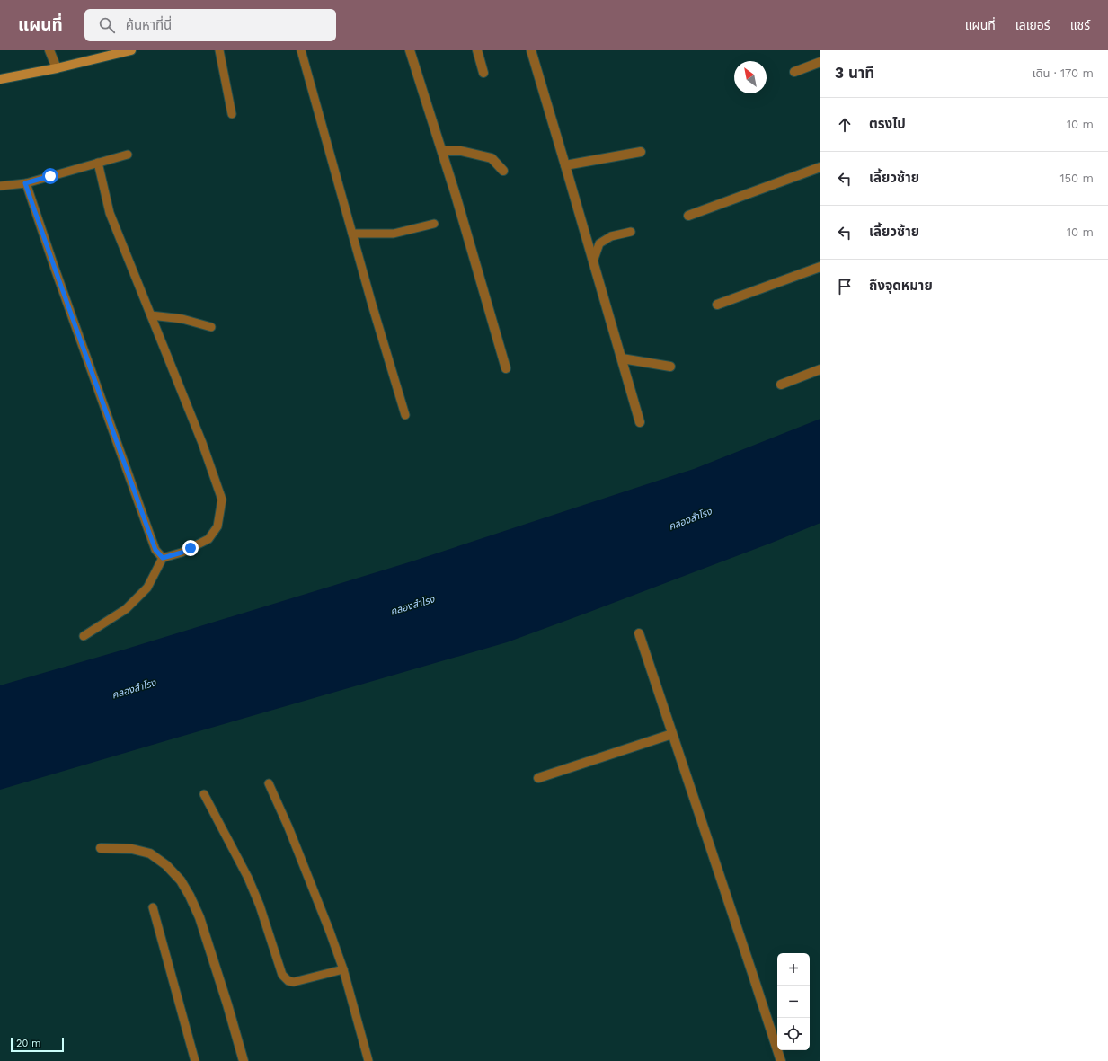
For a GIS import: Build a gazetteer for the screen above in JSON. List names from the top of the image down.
{
  "water": ["คลองสำโรง"],
  "scale_bar": "20 m",
  "north": "top left",
  "page": {
    "header": "แผนที่",
    "search": "ค้นหาที่นี่",
    "nav": ["แผนที่", "เลเยอร์", "แชร์"],
    "heading": ["3 นาที", "เดิน · 170 m"],
    "list": [
      ["ตรงไป", "10 m"],
      ["เลี้ยวซ้าย", "150 m"],
      ["เลี้ยวซ้าย", "10 m"],
      "ถึงจุดหมาย"
    ],
    "map_buttons": ["+", "−"],
    "scale": "20 m"
  }
}
